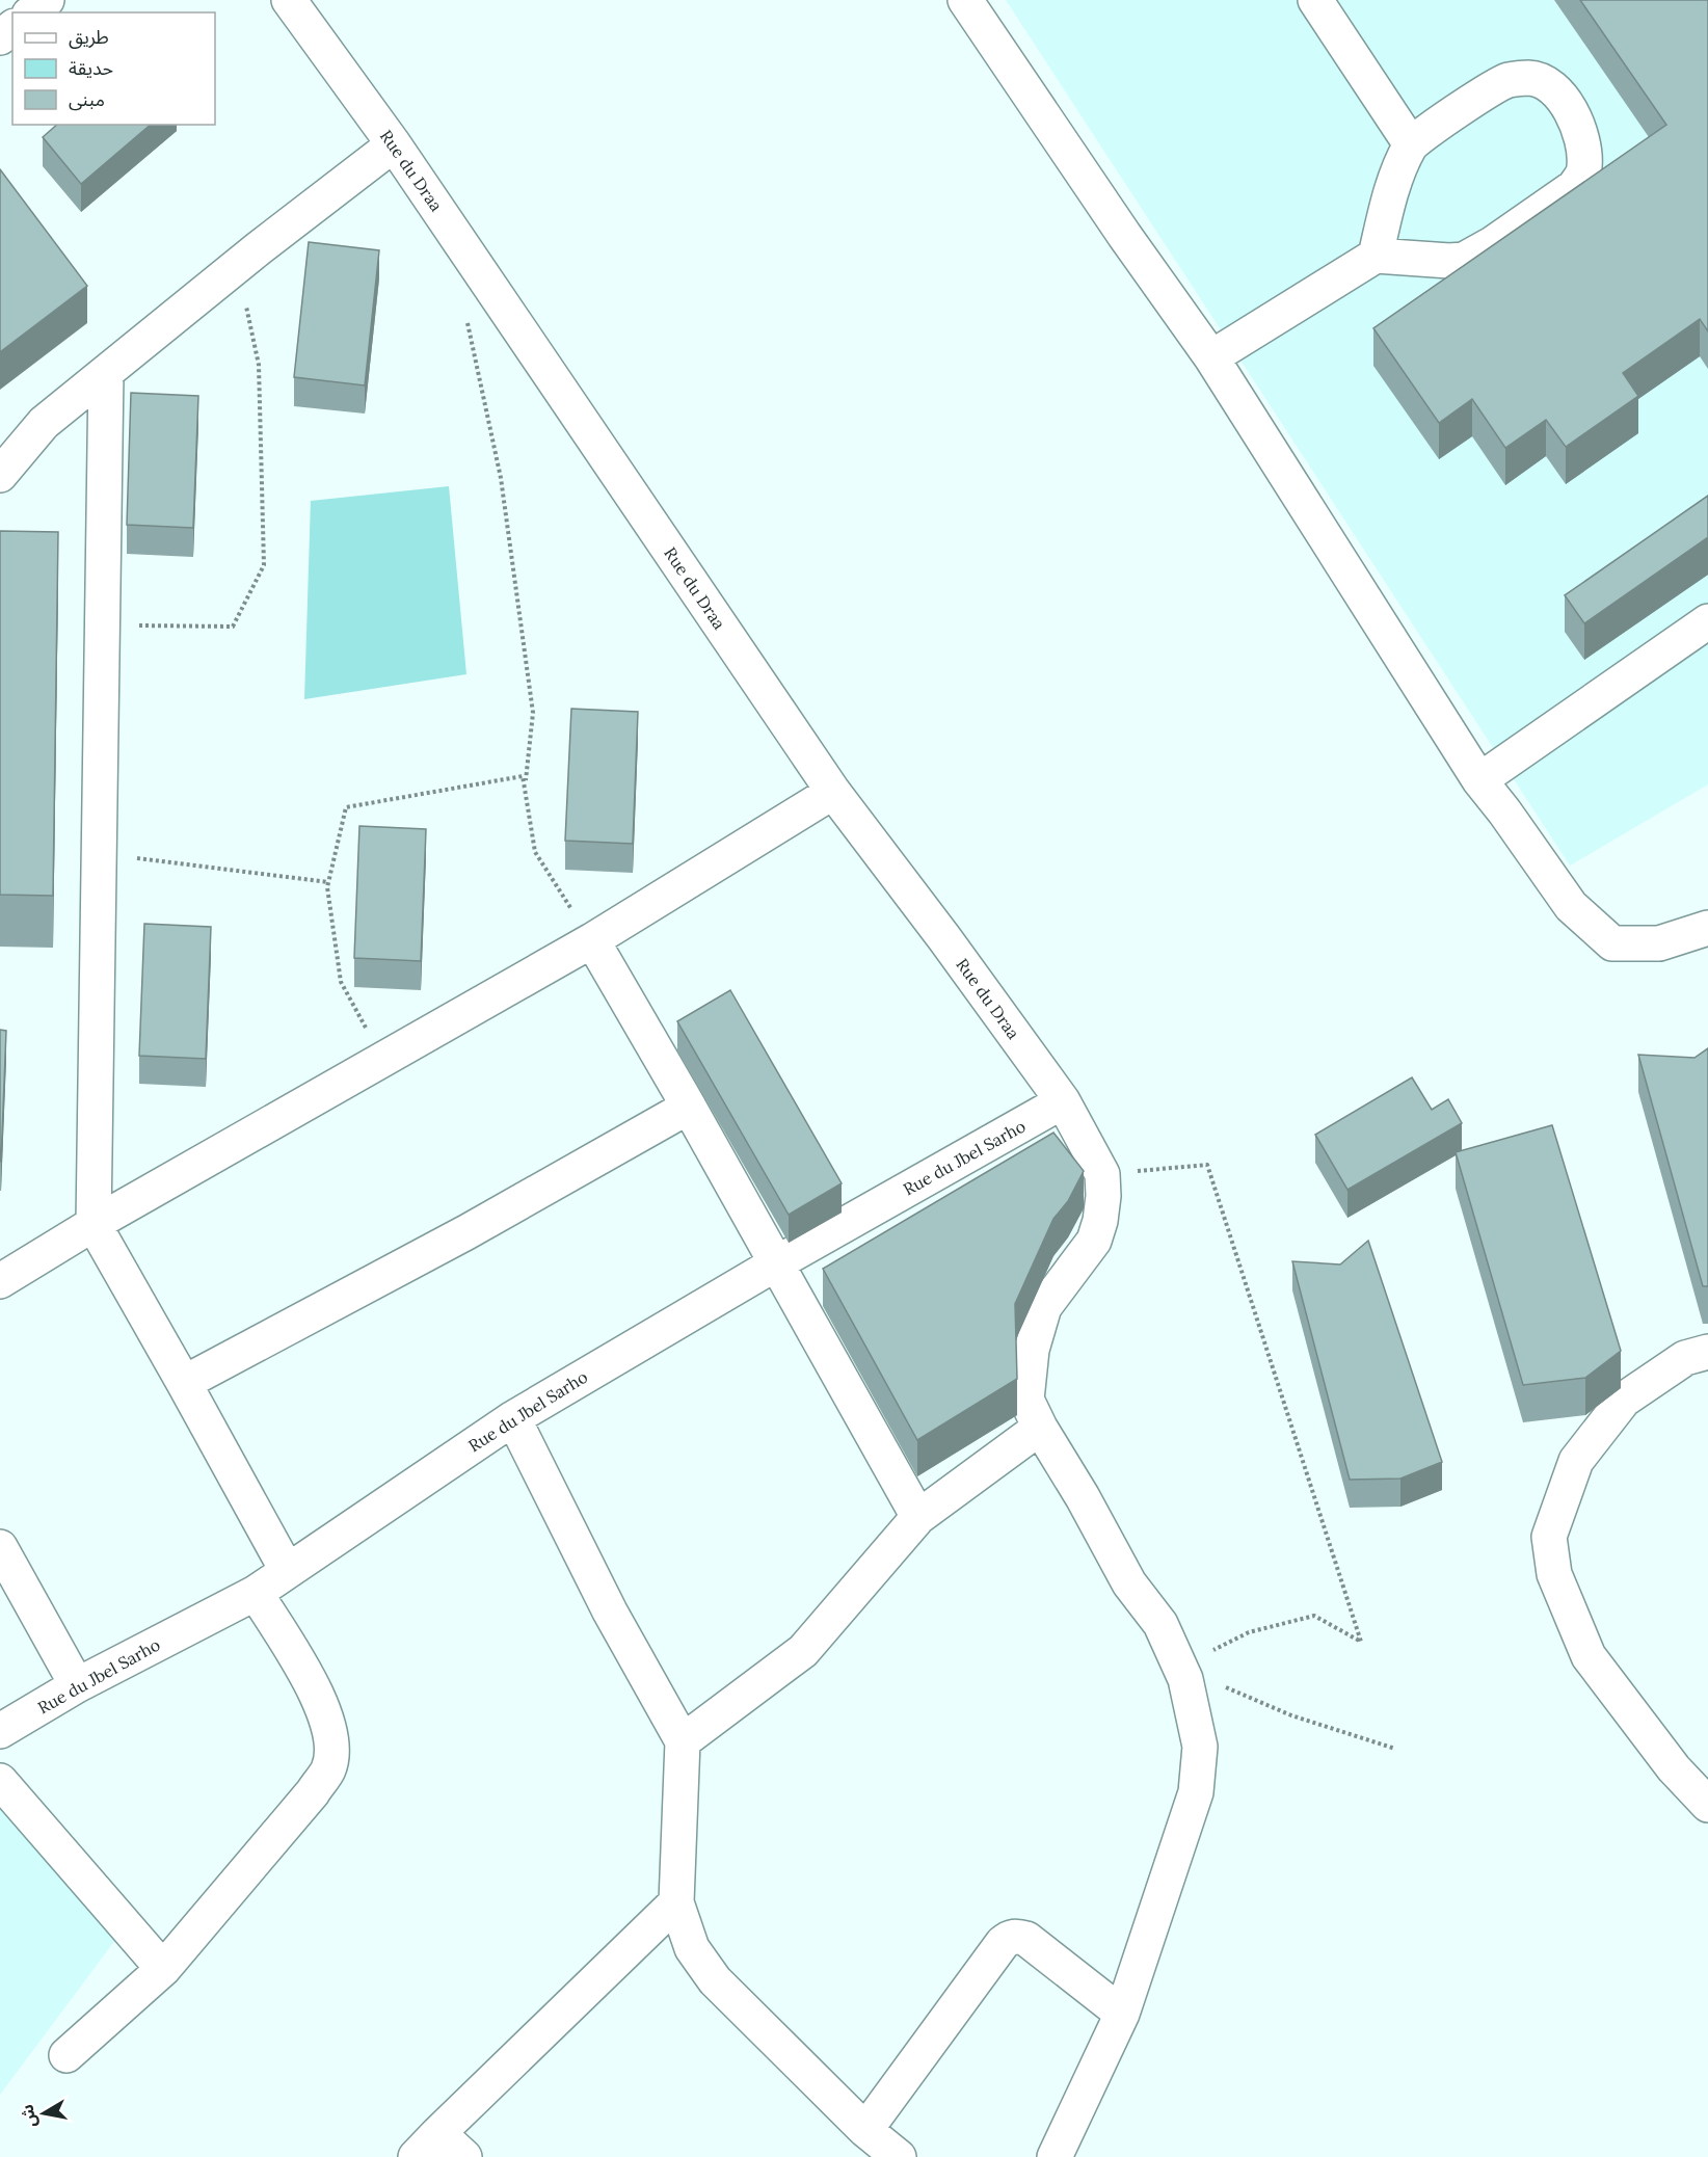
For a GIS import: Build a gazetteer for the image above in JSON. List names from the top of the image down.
{
  "streets": {
    "street": ["Rue du Draa", "Rue du Jbel Sarho"]
  },
  "crossings": [
    ["Rue du Draa", "Rue du Jbel Sarho"]
  ],
  "legend": ["طريق", "حديقة", "مبنى"],
  "north": "left"
}
